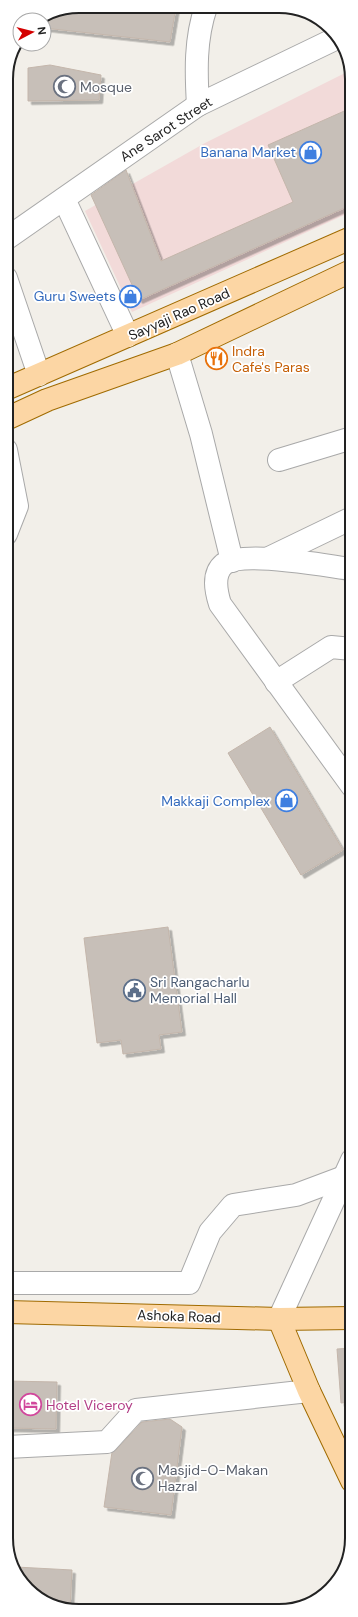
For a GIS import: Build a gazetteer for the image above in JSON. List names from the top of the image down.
{
  "streets": {
    "main road": ["Sayyaji Rao Road", "Ashoka Road"],
    "street": ["Ane Sarot Street"]
  },
  "places": {
    "mosque": ["Mosque", "Masjid-O-Makan Hazral"],
    "shop": ["Banana Market", "Guru Sweets", "Makkaji Complex"],
    "restaurant": ["Indra Cafe's Paras"],
    "public building": ["Sri Rangacharlu Memorial Hall"],
    "hotel": ["Hotel Viceroy"]
  },
  "north": "right"
}
